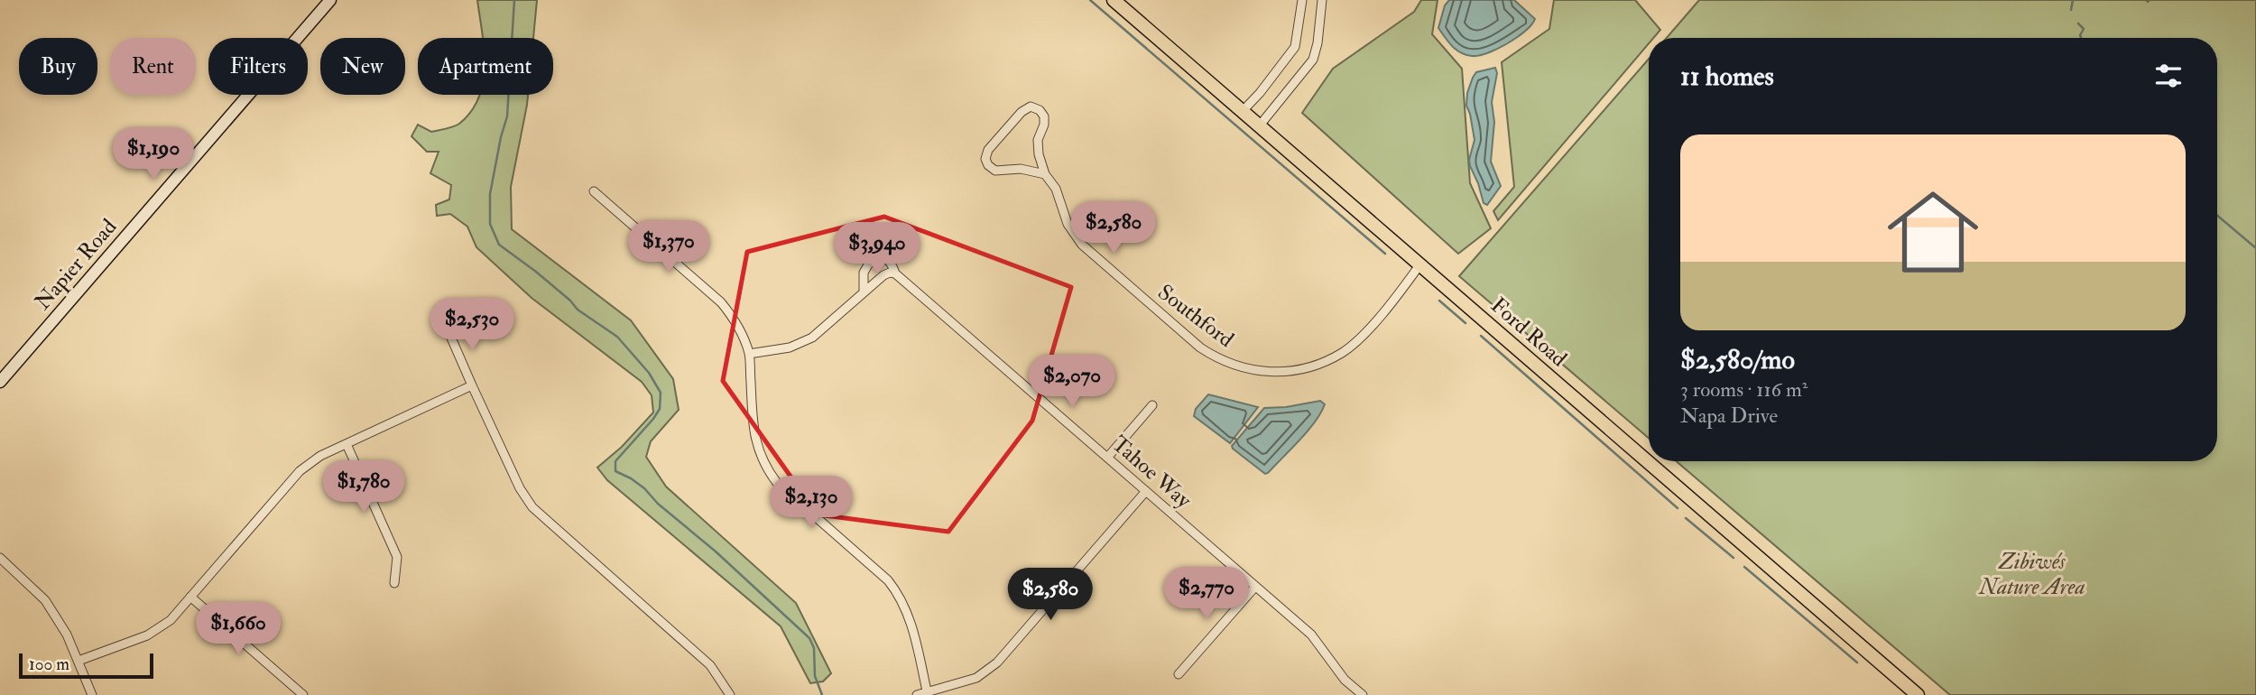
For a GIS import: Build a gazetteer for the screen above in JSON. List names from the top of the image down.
{
  "streets": {
    "main road": ["Ford Road"],
    "street": ["Napier Road", "Southford", "Tahoe Way"]
  },
  "crossings": [
    ["Southford", "Ford Road"]
  ],
  "parks": ["Zibiwés Nature Area"],
  "scale_bar": "100 m",
  "page": {
    "chip": [
      "Buy",
      "Rent",
      "Filters",
      "New",
      "Apartment"
    ],
    "heading": "11 homes",
    "list": [
      {
        "name": "$2,580/mo",
        "note": "3 rooms · 116 m² · Napa Drive"
      }
    ],
    "price": [
      "$1,190",
      "$2,580",
      "$1,370",
      "$3,940",
      "$2,530",
      "$2,070",
      "$1,780",
      "$2,130",
      "$2,770",
      "$2,580",
      "$1,660"
    ],
    "scale": "100 m"
  }
}
